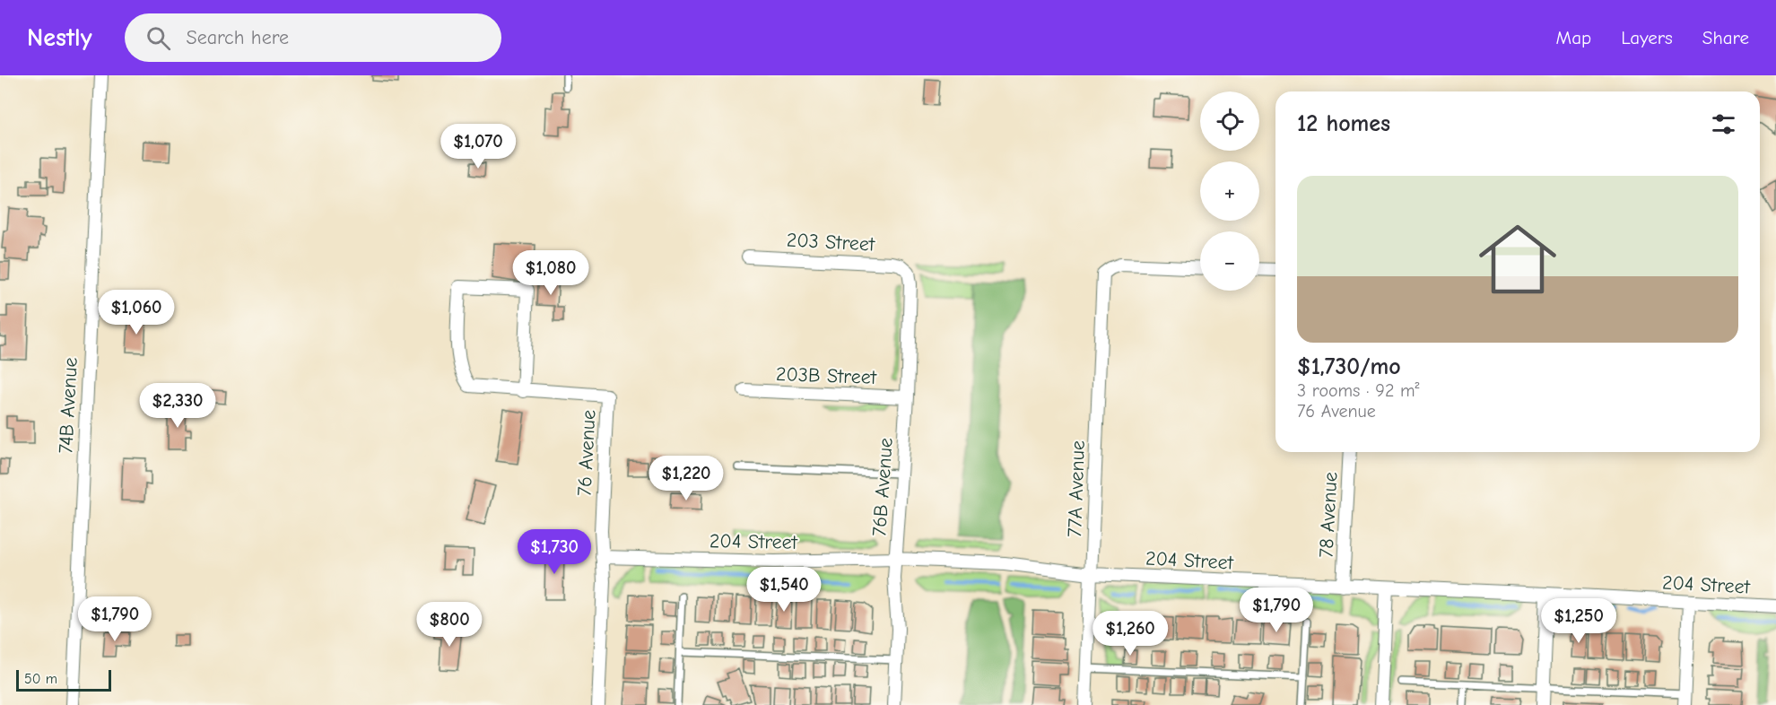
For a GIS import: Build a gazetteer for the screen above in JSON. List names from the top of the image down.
{
  "streets": {
    "street": [
      "203 Street",
      "203B Street",
      "74B Avenue",
      "76 Avenue",
      "76B Avenue",
      "77A Avenue",
      "78 Avenue",
      "204 Street"
    ]
  },
  "crossings": [
    ["203 Street", "76B Avenue"],
    ["203B Street", "76B Avenue"],
    ["76 Avenue", "204 Street"],
    ["76B Avenue", "204 Street"],
    ["77A Avenue", "204 Street"],
    ["78 Avenue", "204 Street"]
  ],
  "scale_bar": "50 m",
  "page": {
    "header": "Nestly",
    "search": "Search here",
    "nav": ["Map", "Layers", "Share"],
    "map_buttons": ["+", "−"],
    "heading": "12 homes",
    "price": [
      "$1,070",
      "$1,080",
      "$1,060",
      "$2,330",
      "$1,220",
      "$1,730",
      "$1,540",
      "$1,790",
      "$1,790",
      "$1,250",
      "$800",
      "$1,260"
    ],
    "list": [
      {
        "name": "$1,730/mo",
        "note": "3 rooms · 92 m² · 76 Avenue"
      }
    ],
    "scale": "50 m"
  }
}
